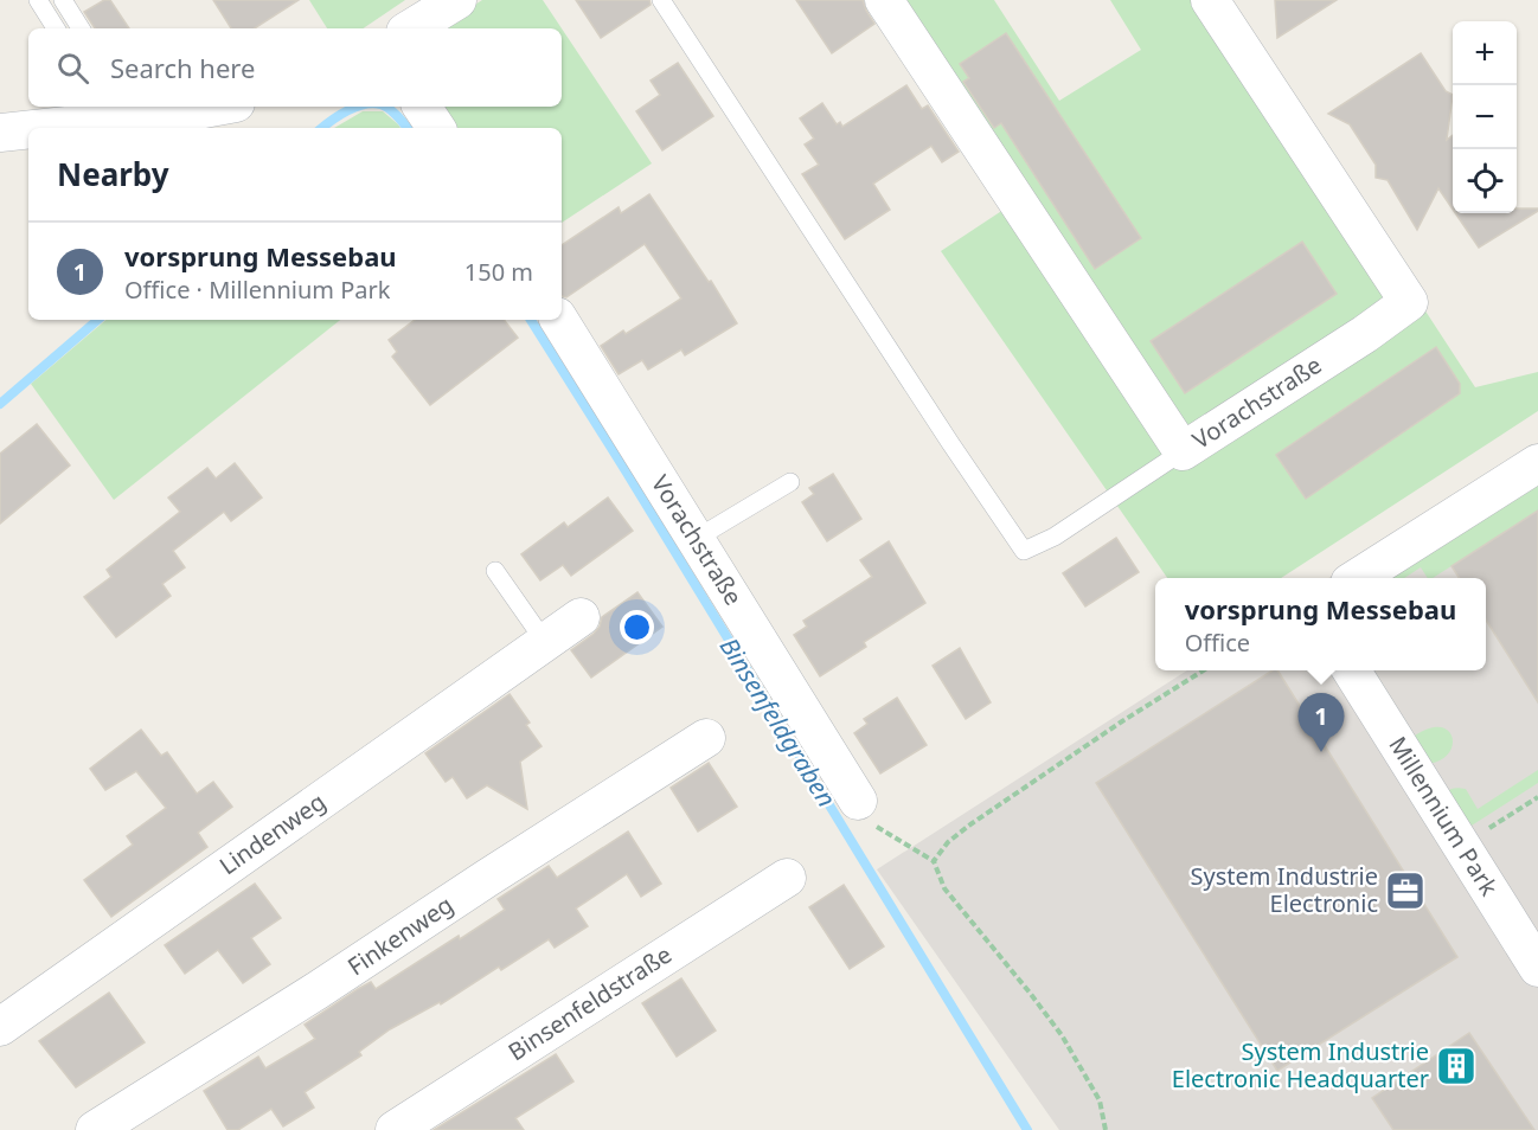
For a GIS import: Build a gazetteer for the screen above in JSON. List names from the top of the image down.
{
  "streets": {
    "street": [
      "Vorachstraße",
      "Millennium Park",
      "Lindenweg",
      "Finkenweg",
      "Binsenfeldstraße"
    ]
  },
  "water": ["Binsenfeldgraben"],
  "places": {
    "office": ["System Industrie Electronic"],
    "building": ["System Industrie Electronic Headquarter"]
  },
  "page": {
    "map_buttons": ["+", "−"],
    "search": "Search here",
    "heading": "Nearby",
    "list": [
      {
        "mark": "1",
        "name": "vorsprung Messebau",
        "note": "Office · Millennium Park",
        "value": "150 m"
      }
    ],
    "popup": ["vorsprung Messebau", "Office"],
    "pins": "1"
  }
}
